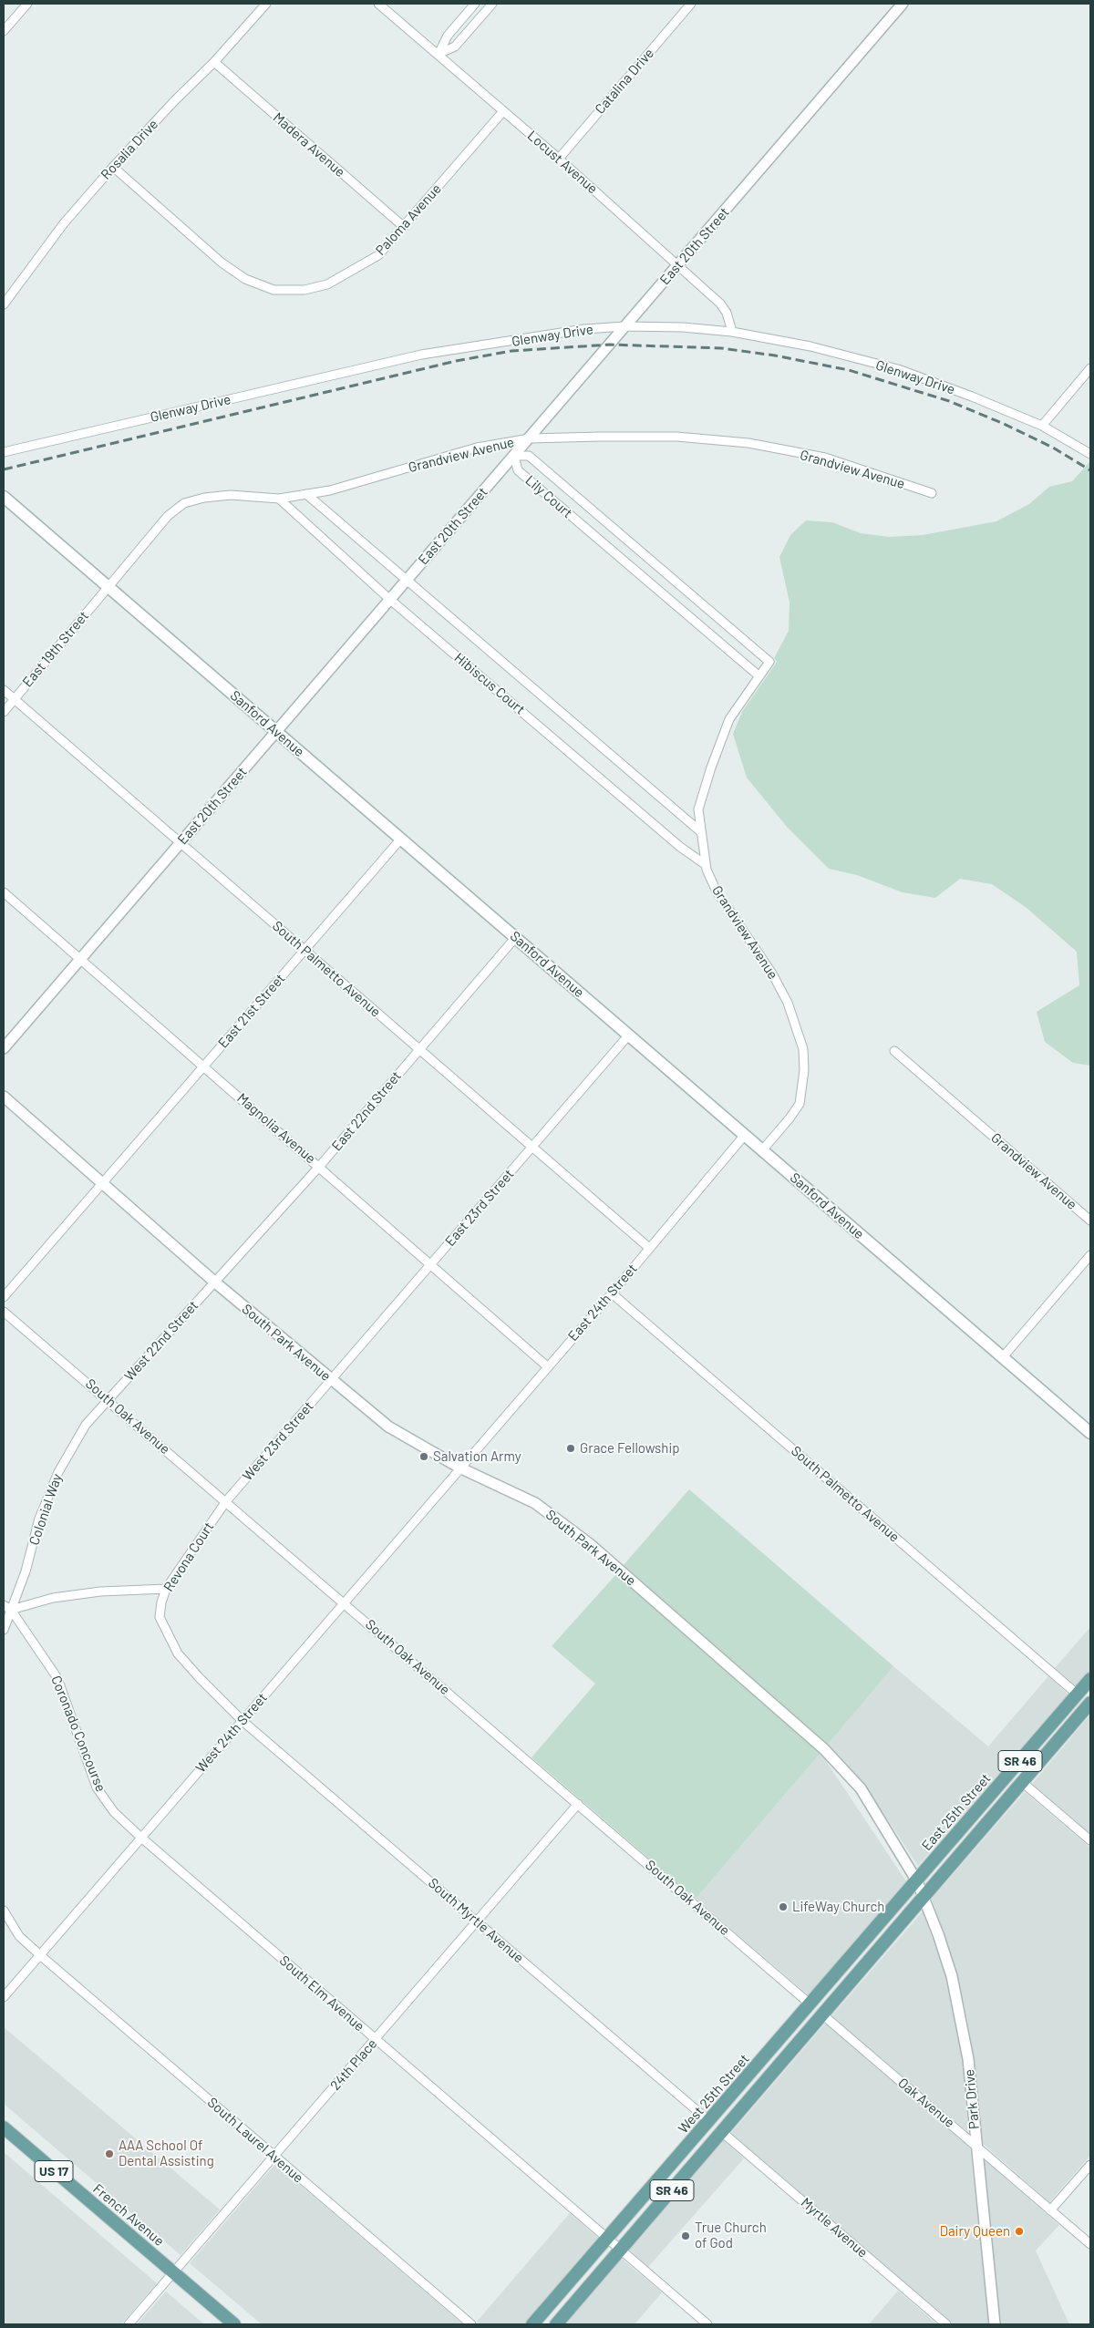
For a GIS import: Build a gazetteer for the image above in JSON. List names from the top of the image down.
{
  "streets": {
    "main road": [
      "Sanford Avenue",
      "SR 46",
      "East 25th Street",
      "West 25th Street",
      "US 17",
      "French Avenue"
    ],
    "street": [
      "Catalina Drive",
      "Madera Avenue",
      "Rosalia Drive",
      "Locust Avenue",
      "Paloma Avenue",
      "East 20th Street",
      "Glenway Drive",
      "Grandview Avenue",
      "Lily Court",
      "East 19th Street",
      "Hibiscus Court",
      "South Palmetto Avenue",
      "East 21st Street",
      "East 22nd Street",
      "Magnolia Avenue",
      "East 23rd Street",
      "East 24th Street",
      "West 22nd Street",
      "South Park Avenue",
      "South Oak Avenue",
      "West 23rd Street",
      "Colonial Way",
      "Revona Court",
      "West 24th Street",
      "Coronado Concourse",
      "South Myrtle Avenue",
      "South Elm Avenue",
      "24th Place",
      "Park Drive",
      "Oak Avenue",
      "South Laurel Avenue",
      "Myrtle Avenue"
    ]
  },
  "crossings": [
    ["Catalina Drive", "Locust Avenue"],
    ["Madera Avenue", "Rosalia Drive"],
    ["Madera Avenue", "Paloma Avenue"],
    ["Rosalia Drive", "Paloma Avenue"],
    ["Locust Avenue", "Paloma Avenue"],
    ["Locust Avenue", "East 20th Street"],
    ["Locust Avenue", "Glenway Drive"],
    ["East 20th Street", "Glenway Drive"],
    ["East 20th Street", "Grandview Avenue"],
    ["East 20th Street", "Lily Court"],
    ["East 20th Street", "Hibiscus Court"],
    ["East 20th Street", "Sanford Avenue"],
    ["East 20th Street", "South Palmetto Avenue"],
    ["East 20th Street", "Magnolia Avenue"],
    ["Grandview Avenue", "Lily Court"],
    ["Grandview Avenue", "East 19th Street"],
    ["Grandview Avenue", "Hibiscus Court"],
    ["Grandview Avenue", "Sanford Avenue"],
    ["East 19th Street", "Sanford Avenue"],
    ["East 19th Street", "South Palmetto Avenue"],
    ["Sanford Avenue", "East 21st Street"],
    ["Sanford Avenue", "East 22nd Street"],
    ["Sanford Avenue", "East 23rd Street"],
    ["Sanford Avenue", "East 24th Street"],
    ["South Palmetto Avenue", "East 21st Street"],
    ["South Palmetto Avenue", "East 22nd Street"],
    ["South Palmetto Avenue", "East 23rd Street"],
    ["South Palmetto Avenue", "East 24th Street"],
    ["South Palmetto Avenue", "East 25th Street"],
    ["East 21st Street", "Magnolia Avenue"],
    ["East 21st Street", "South Park Avenue"],
    ["East 22nd Street", "Magnolia Avenue"],
    ["East 22nd Street", "West 22nd Street"],
    ["East 22nd Street", "South Park Avenue"],
    ["Magnolia Avenue", "East 23rd Street"],
    ["Magnolia Avenue", "East 24th Street"],
    ["East 23rd Street", "South Park Avenue"],
    ["East 23rd Street", "West 23rd Street"],
    ["East 24th Street", "South Park Avenue"],
    ["East 24th Street", "West 24th Street"],
    ["West 22nd Street", "South Park Avenue"],
    ["West 22nd Street", "South Oak Avenue"],
    ["West 22nd Street", "Colonial Way"],
    ["South Park Avenue", "West 23rd Street"],
    ["South Park Avenue", "West 24th Street"],
    ["South Park Avenue", "East 25th Street"],
    ["South Park Avenue", "West 25th Street"],
    ["South Park Avenue", "Park Drive"],
    ["South Oak Avenue", "West 23rd Street"],
    ["South Oak Avenue", "Colonial Way"],
    ["South Oak Avenue", "Revona Court"],
    ["South Oak Avenue", "West 24th Street"],
    ["South Oak Avenue", "24th Place"],
    ["South Oak Avenue", "West 25th Street"],
    ["West 23rd Street", "Revona Court"],
    ["Colonial Way", "Coronado Concourse"],
    ["Revona Court", "West 24th Street"],
    ["Revona Court", "South Myrtle Avenue"],
    ["West 24th Street", "Coronado Concourse"],
    ["West 24th Street", "South Myrtle Avenue"],
    ["West 24th Street", "South Elm Avenue"],
    ["West 24th Street", "South Laurel Avenue"],
    ["Coronado Concourse", "South Elm Avenue"],
    ["SR 46", "South Elm Avenue"],
    ["SR 46", "Park Drive"],
    ["SR 46", "Oak Avenue"],
    ["SR 46", "Myrtle Avenue"],
    ["East 25th Street", "West 25th Street"],
    ["East 25th Street", "Park Drive"],
    ["South Myrtle Avenue", "24th Place"],
    ["South Myrtle Avenue", "West 25th Street"],
    ["South Elm Avenue", "24th Place"],
    ["South Elm Avenue", "West 25th Street"],
    ["24th Place", "South Laurel Avenue"],
    ["24th Place", "French Avenue"],
    ["West 25th Street", "Park Drive"],
    ["Park Drive", "Oak Avenue"]
  ],
  "places": [
    "Grace Fellowship",
    "Salvation Army",
    "LifeWay Church",
    "AAA School Of Dental Assisting",
    "Dairy Queen",
    "True Church of God"
  ]
}
